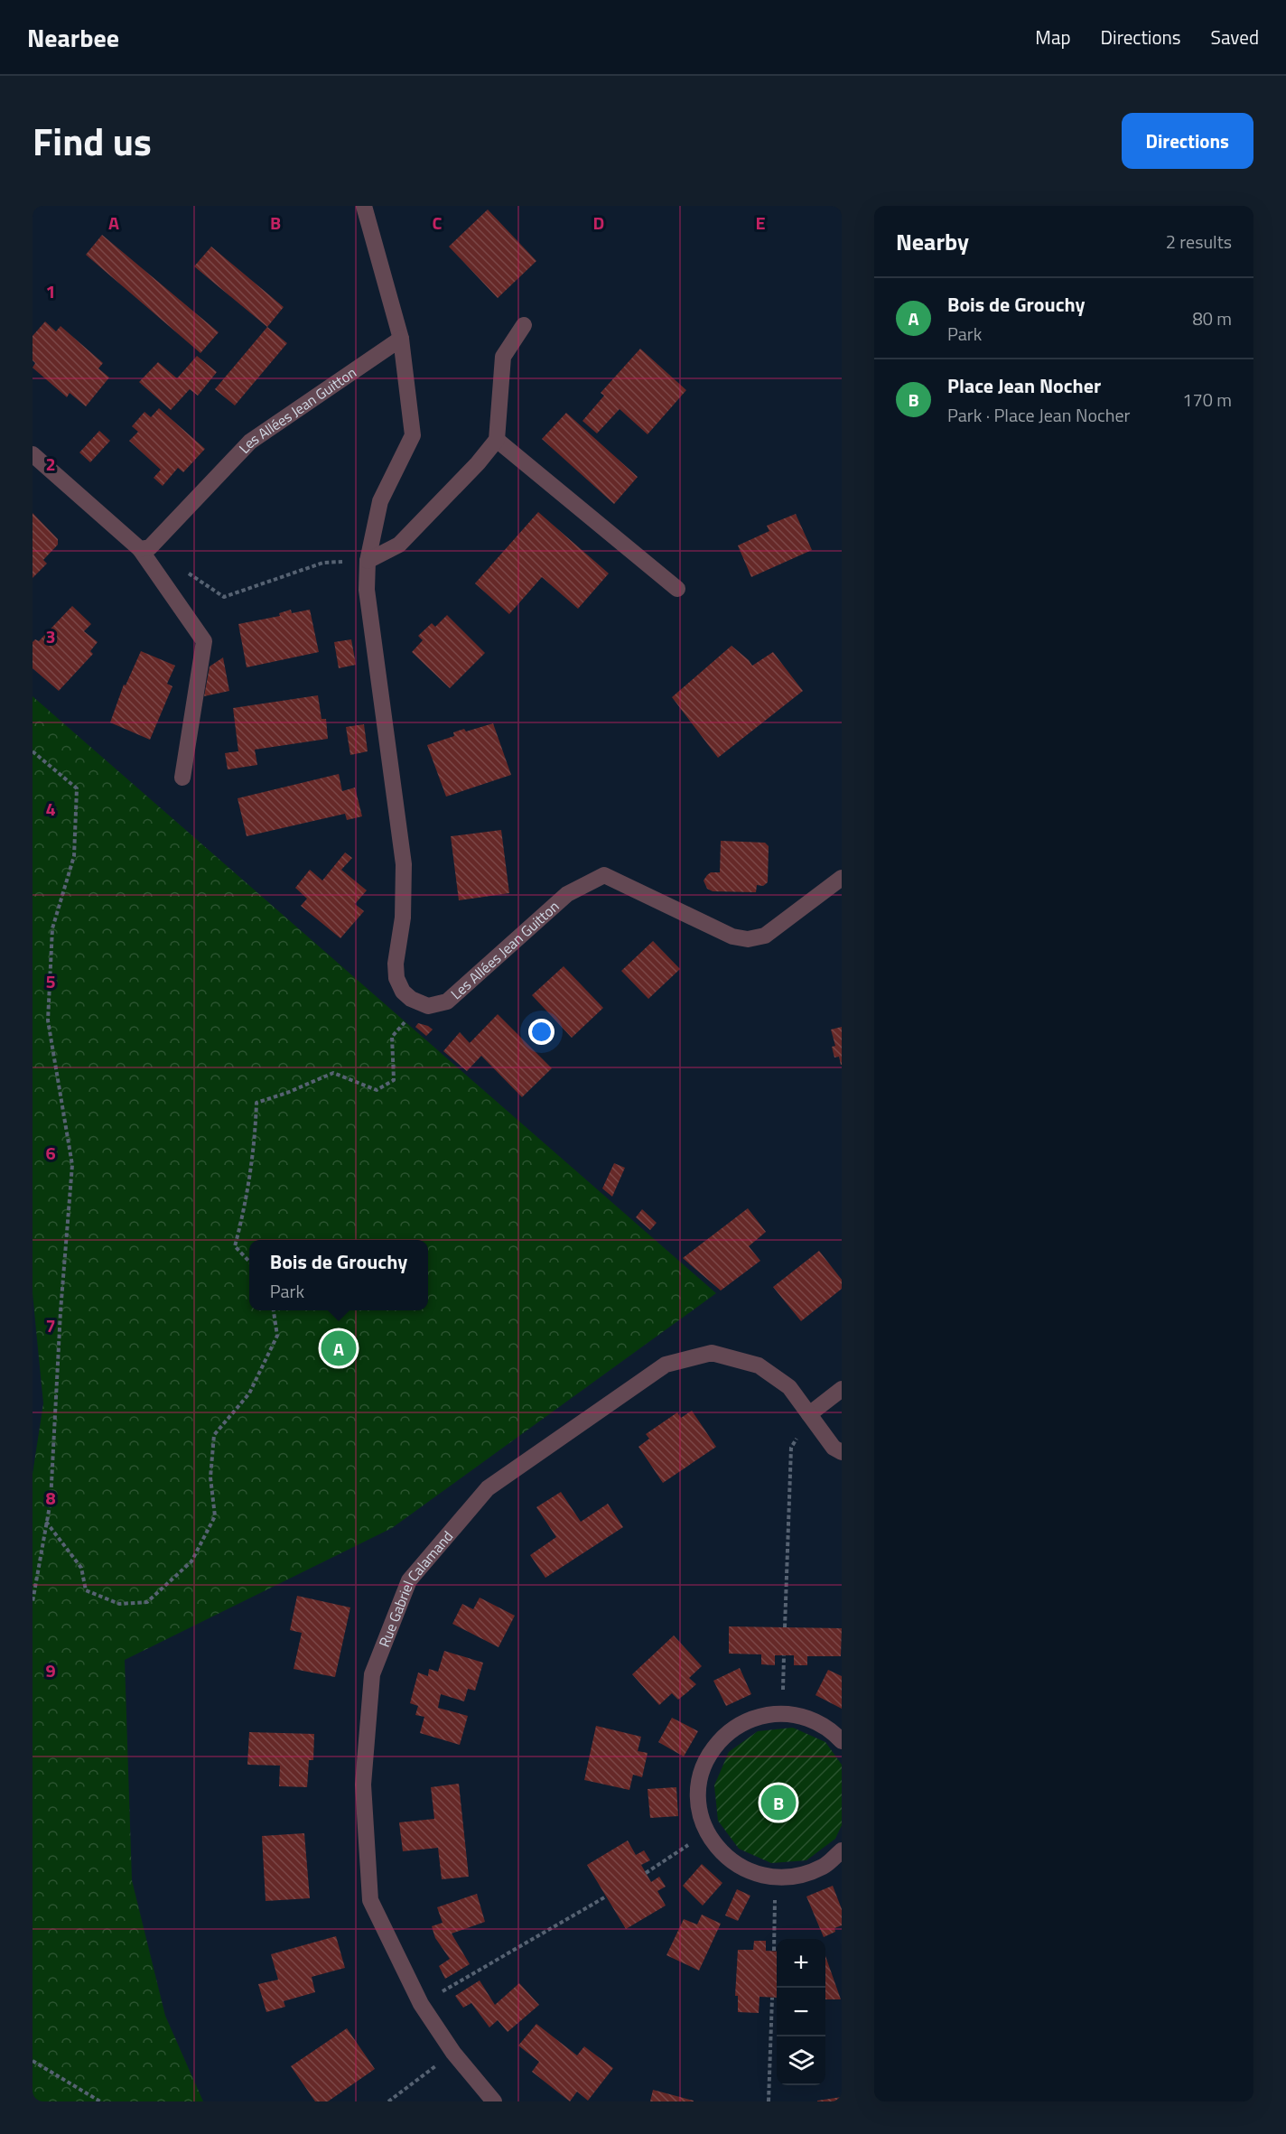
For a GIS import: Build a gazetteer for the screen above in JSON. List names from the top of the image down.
{
  "streets": {
    "street": ["Les Allées Jean Guitton", "Rue Gabriel Calamand"]
  },
  "page": {
    "header": "Nearbee",
    "nav": ["Map", "Directions", "Saved"],
    "title": "Find us",
    "buttons": "Directions",
    "heading": ["Nearby", "2 results"],
    "list": [
      {
        "mark": "A",
        "name": "Bois de Grouchy",
        "note": "Park",
        "value": "80 m"
      },
      {
        "mark": "B",
        "name": "Place Jean Nocher",
        "note": "Park · Place Jean Nocher",
        "value": "170 m"
      }
    ],
    "popup": ["Bois de Grouchy", "Park"],
    "pins": ["A", "B"],
    "map_buttons": ["+", "−"]
  },
  "grid": {
    "columns": [
      "A",
      "B",
      "C",
      "D",
      "E"
    ],
    "rows": [
      "1",
      "2",
      "3",
      "4",
      "5",
      "6",
      "7",
      "8",
      "9"
    ]
  }
}
